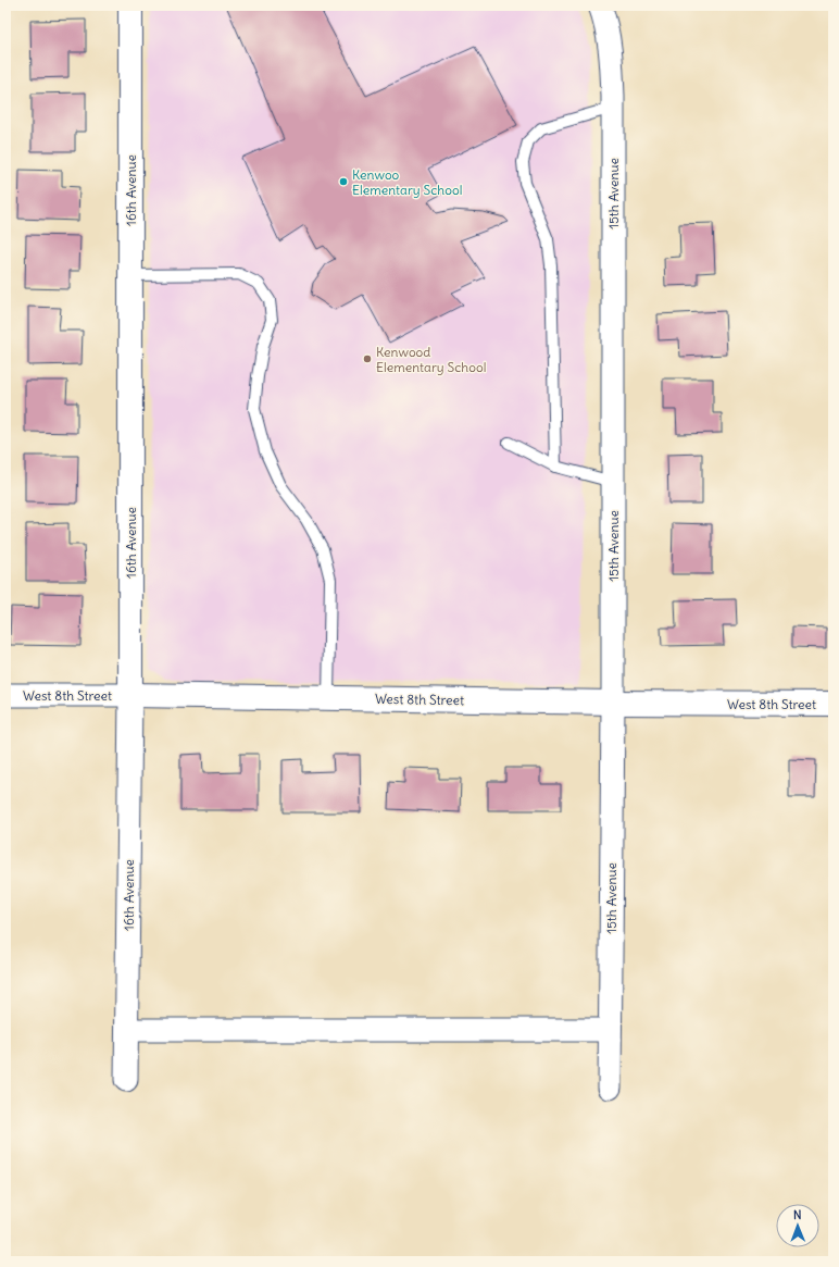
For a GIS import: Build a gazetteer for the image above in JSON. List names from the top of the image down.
{
  "streets": {
    "street": ["16th Avenue", "15th Avenue", "West 8th Street"]
  },
  "crossings": [
    ["16th Avenue", "West 8th Street"],
    ["15th Avenue", "West 8th Street"]
  ],
  "places": ["Kenwoo Elementary School", "Kenwood Elementary School"],
  "north": "top"
}
